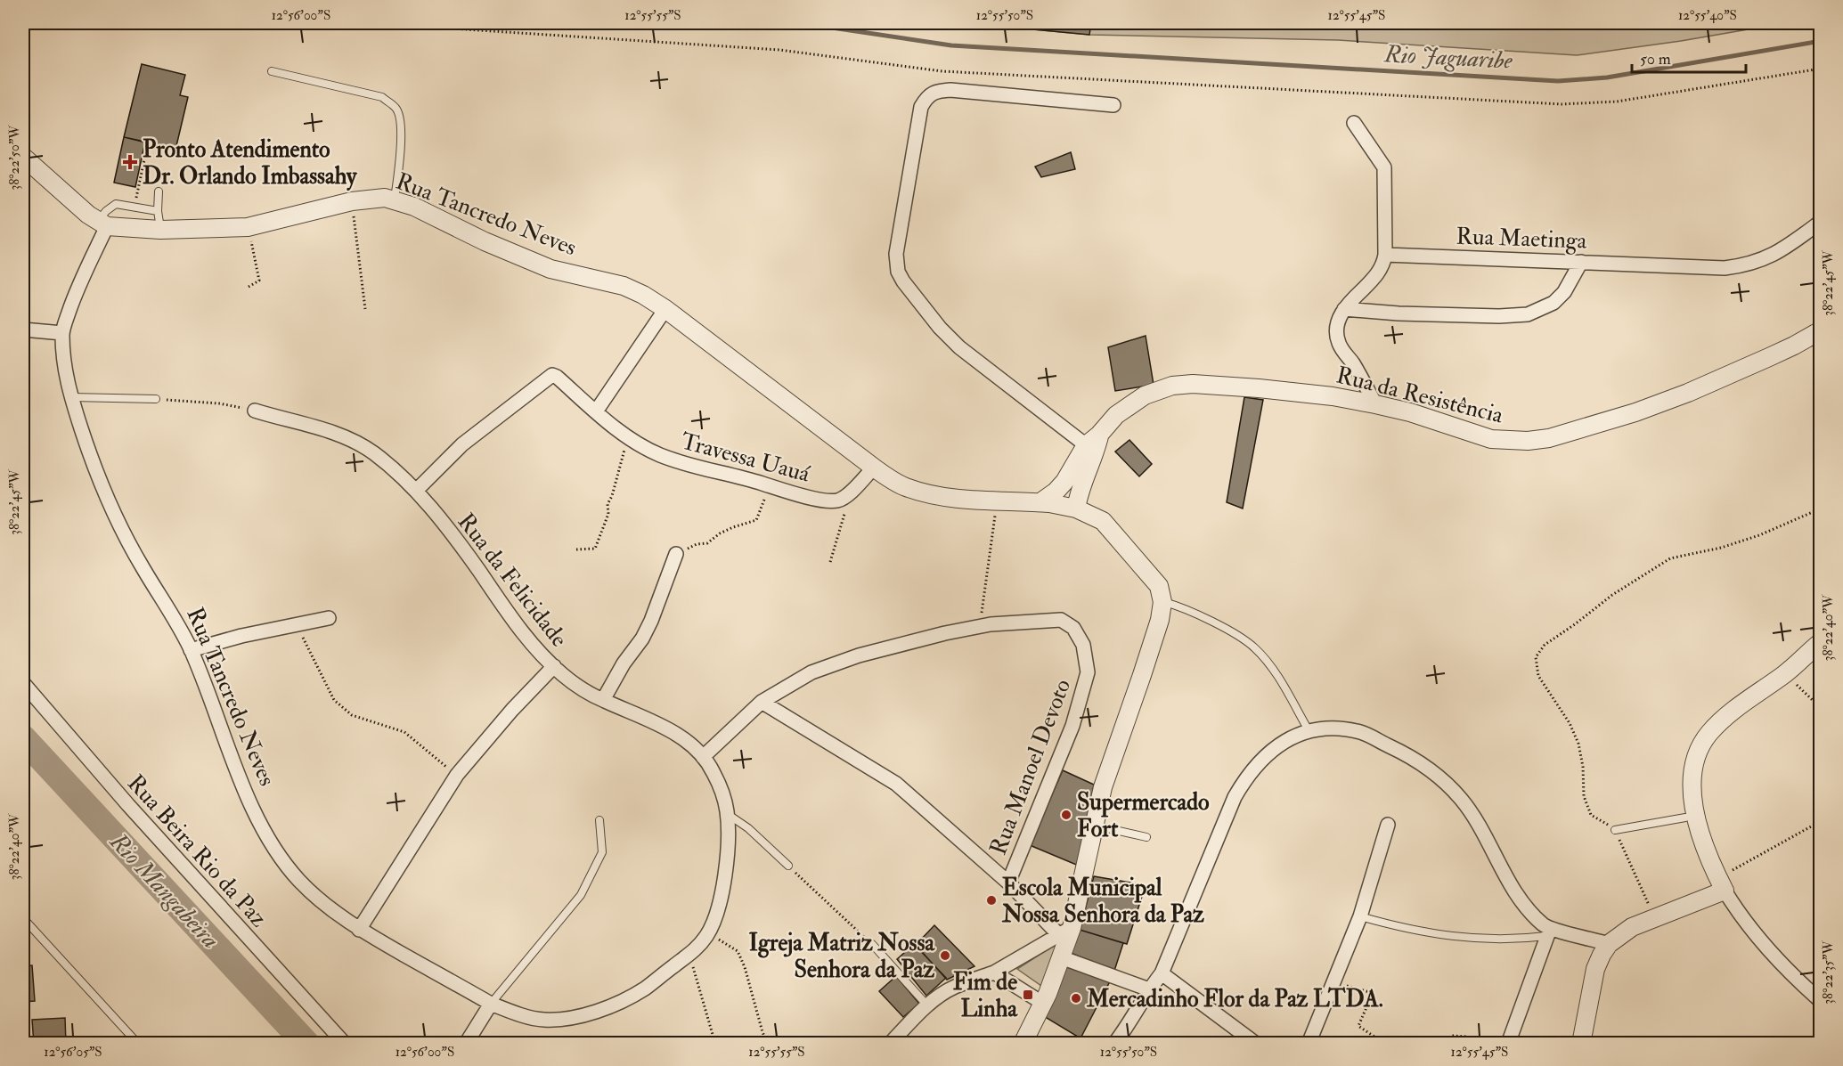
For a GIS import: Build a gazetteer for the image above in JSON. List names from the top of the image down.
{
  "streets": {
    "street": [
      "Rua Tancredo Neves",
      "Rua Maetinga",
      "Rua da Resistência",
      "Travessa Uauá",
      "Rua da Felicidade",
      "Rua Manoel Devoto",
      "Rua Beira Rio da Paz"
    ]
  },
  "crossings": [
    ["Rua Tancredo Neves", "Rua da Resistência"],
    ["Rua Tancredo Neves", "Rua da Felicidade"],
    ["Travessa Uauá", "Rua da Felicidade"],
    ["Rua da Felicidade", "Rua Manoel Devoto"]
  ],
  "water": ["Rio Jaguaribe", "Rio Mangabeira"],
  "places": {
    "health": ["Pronto Atendimento Dr. Orlando Imbassahy"],
    "other": [
      "Supermercado Fort",
      "Escola Municipal Nossa Senhora da Paz",
      "Igreja Matriz Nossa Senhora da Paz",
      "Mercadinho Flor da Paz LTDA."
    ],
    "transit": ["Fim de Linha"]
  },
  "scale_bar": "50 m",
  "coordinates": [
    "12°56'00\"S",
    "12°55'55\"S",
    "12°55'50\"S",
    "12°55'45\"S",
    "12°55'40\"S",
    "38°22'50\"W",
    "38°22'45\"W",
    "38°22'40\"W",
    "38°22'35\"W",
    "12°56'05\"S"
  ]
}
